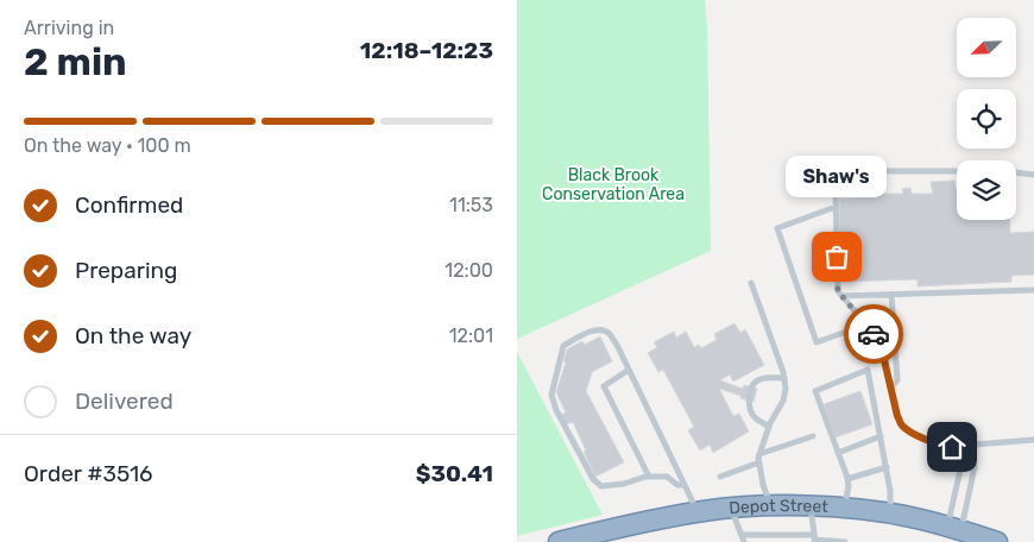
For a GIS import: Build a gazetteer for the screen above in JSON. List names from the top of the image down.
{
  "streets": {
    "highway": ["Depot Street"]
  },
  "parks": ["Black Brook Conservation Area"],
  "places": ["Shaw's"],
  "north": "bottom left",
  "page": {
    "heading": ["2 min", "Arriving in", "12:18–12:23"],
    "panel": ["Order #3516", "$30.41"],
    "bar": "On the way · 100 m",
    "bubble": "Shaw's",
    "list": [
      ["Confirmed", "11:53"],
      ["Preparing", "12:00"],
      ["On the way", "12:01"],
      "Delivered"
    ]
  }
}
